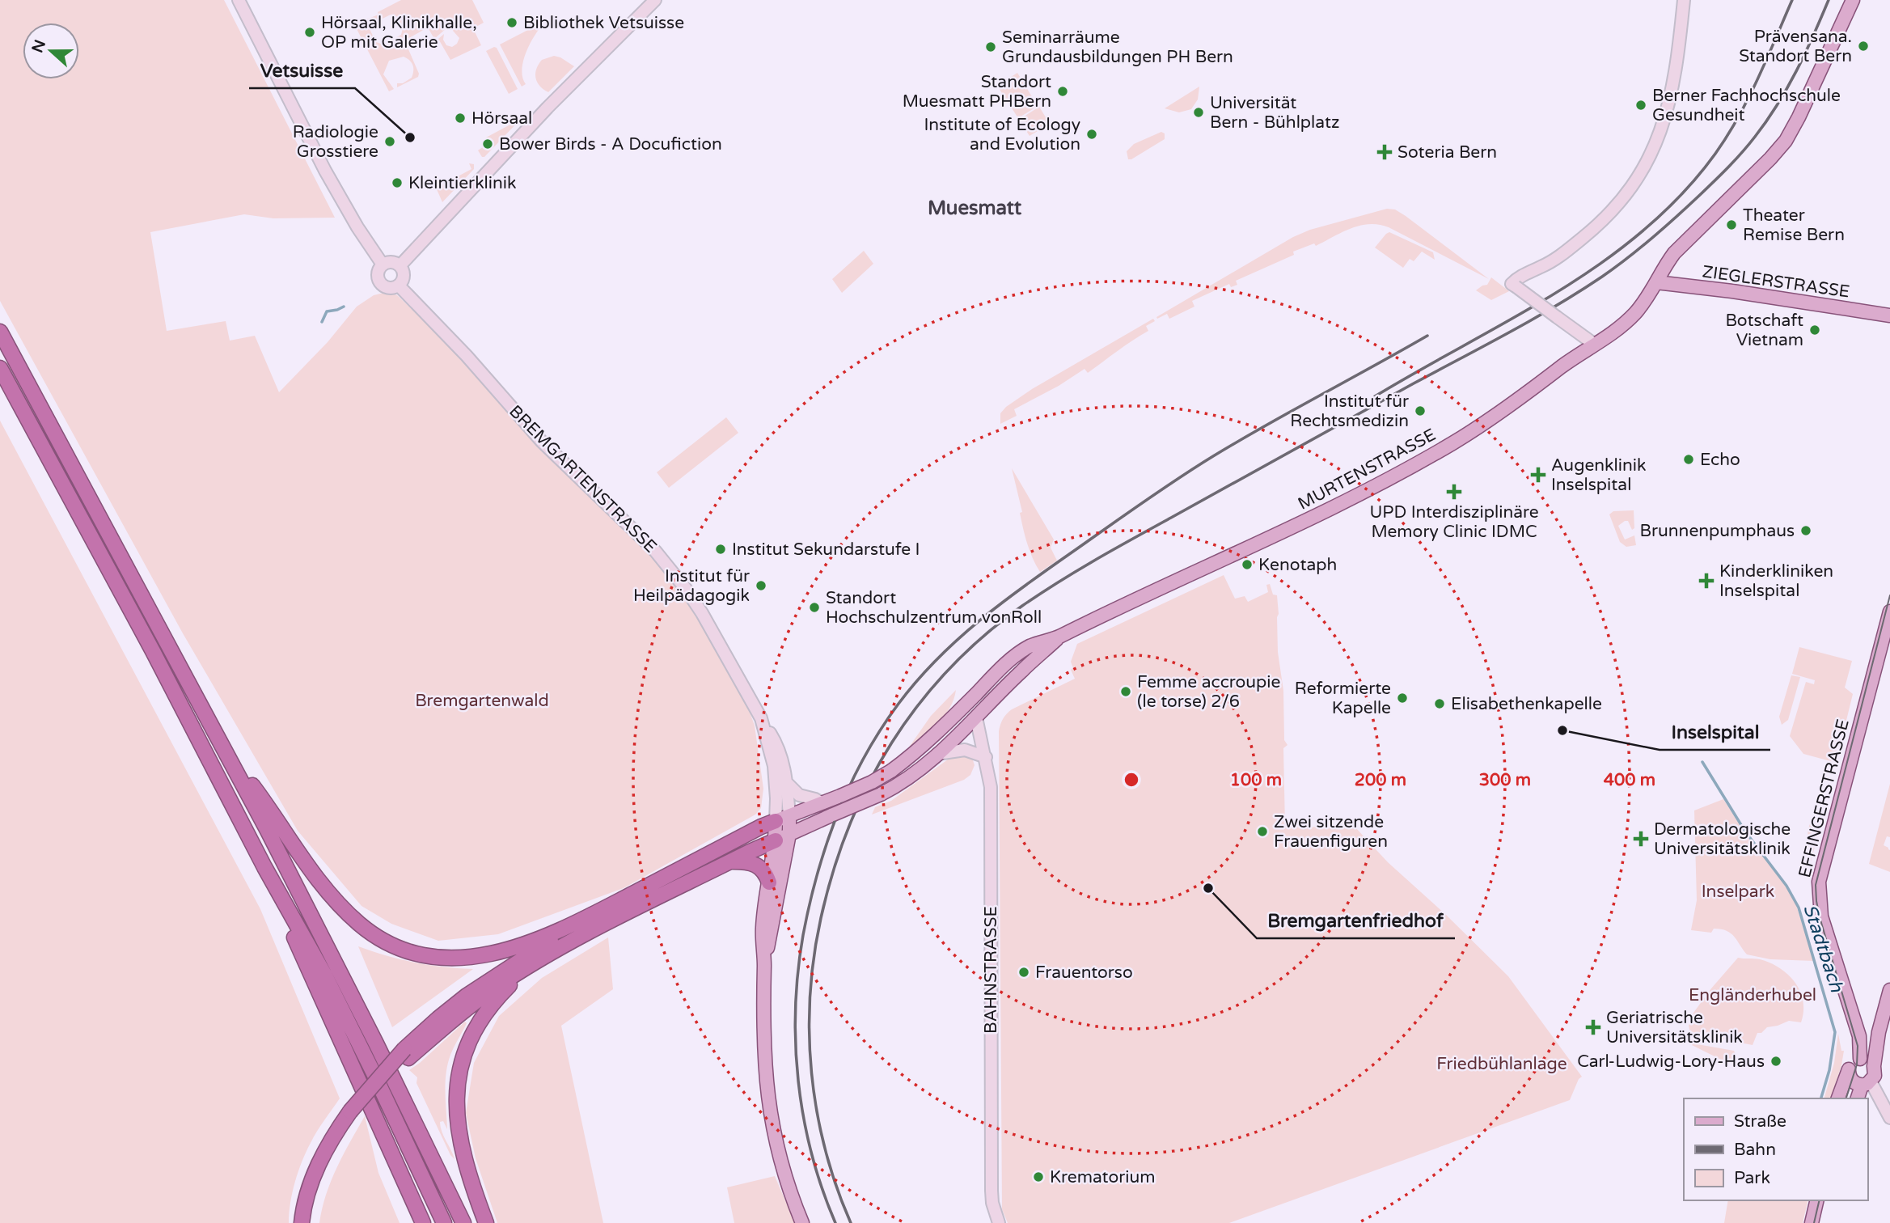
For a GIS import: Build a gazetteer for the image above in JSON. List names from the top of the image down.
{
  "streets": {
    "main road": [
      "ZIEGLERSTRASSE",
      "MURTENSTRASSE",
      "BREMGARTENSTRASSE",
      "EFFINGERSTRASSE",
      "BAHNSTRASSE"
    ]
  },
  "crossings": [
    ["ZIEGLERSTRASSE", "MURTENSTRASSE"],
    ["MURTENSTRASSE", "BREMGARTENSTRASSE"],
    ["MURTENSTRASSE", "BAHNSTRASSE"]
  ],
  "districts": ["Muesmatt"],
  "water": ["Stadtbach"],
  "parks": [
    "Bremgartenwald",
    "Inselpark",
    "Engländerhubel",
    "Friedbühlanlage"
  ],
  "places": {
    "other": [
      "Bibliothek Vetsuisse",
      "Hörsaal, Klinikhalle, OP mit Galerie",
      "Prävensana. Standort Bern",
      "Seminarräume Grundausbildungen PH Bern",
      "Standort Muesmatt PHBern",
      "Berner Fachhochschule Gesundheit",
      "Universität Bern - Bühlplatz",
      "Hörsaal",
      "Institute of Ecology and Evolution",
      "Vetsuisse",
      "Radiologie Grosstiere",
      "Bower Birds - A Docufiction",
      "Kleintierklinik",
      "Theater Remise Bern",
      "Botschaft Vietnam",
      "Institut für Rechtsmedizin",
      "Echo",
      "Brunnenpumphaus",
      "Institut Sekundarstufe I",
      "Kenotaph",
      "Institut für Heilpädagogik",
      "Standort Hochschulzentrum vonRoll",
      "Femme accroupie (le torse) 2/6",
      "Reformierte Kapelle",
      "Elisabethenkapelle",
      "Inselspital",
      "Zwei sitzende Frauenfiguren",
      "Bremgartenfriedhof",
      "Frauentorso",
      "Carl-Ludwig-Lory-Haus",
      "Krematorium"
    ],
    "health": [
      "Soteria Bern",
      "Augenklinik Inselspital",
      "UPD Interdisziplinäre Memory Clinic IDMC",
      "Kinderkliniken Inselspital",
      "Dermatologische Universitätsklinik",
      "Geriatrische Universitätsklinik"
    ]
  },
  "legend": ["Straße", "Bahn", "Park"],
  "north": "left",
  "rings": [
    "100 m",
    "200 m",
    "300 m",
    "400 m"
  ]
}
